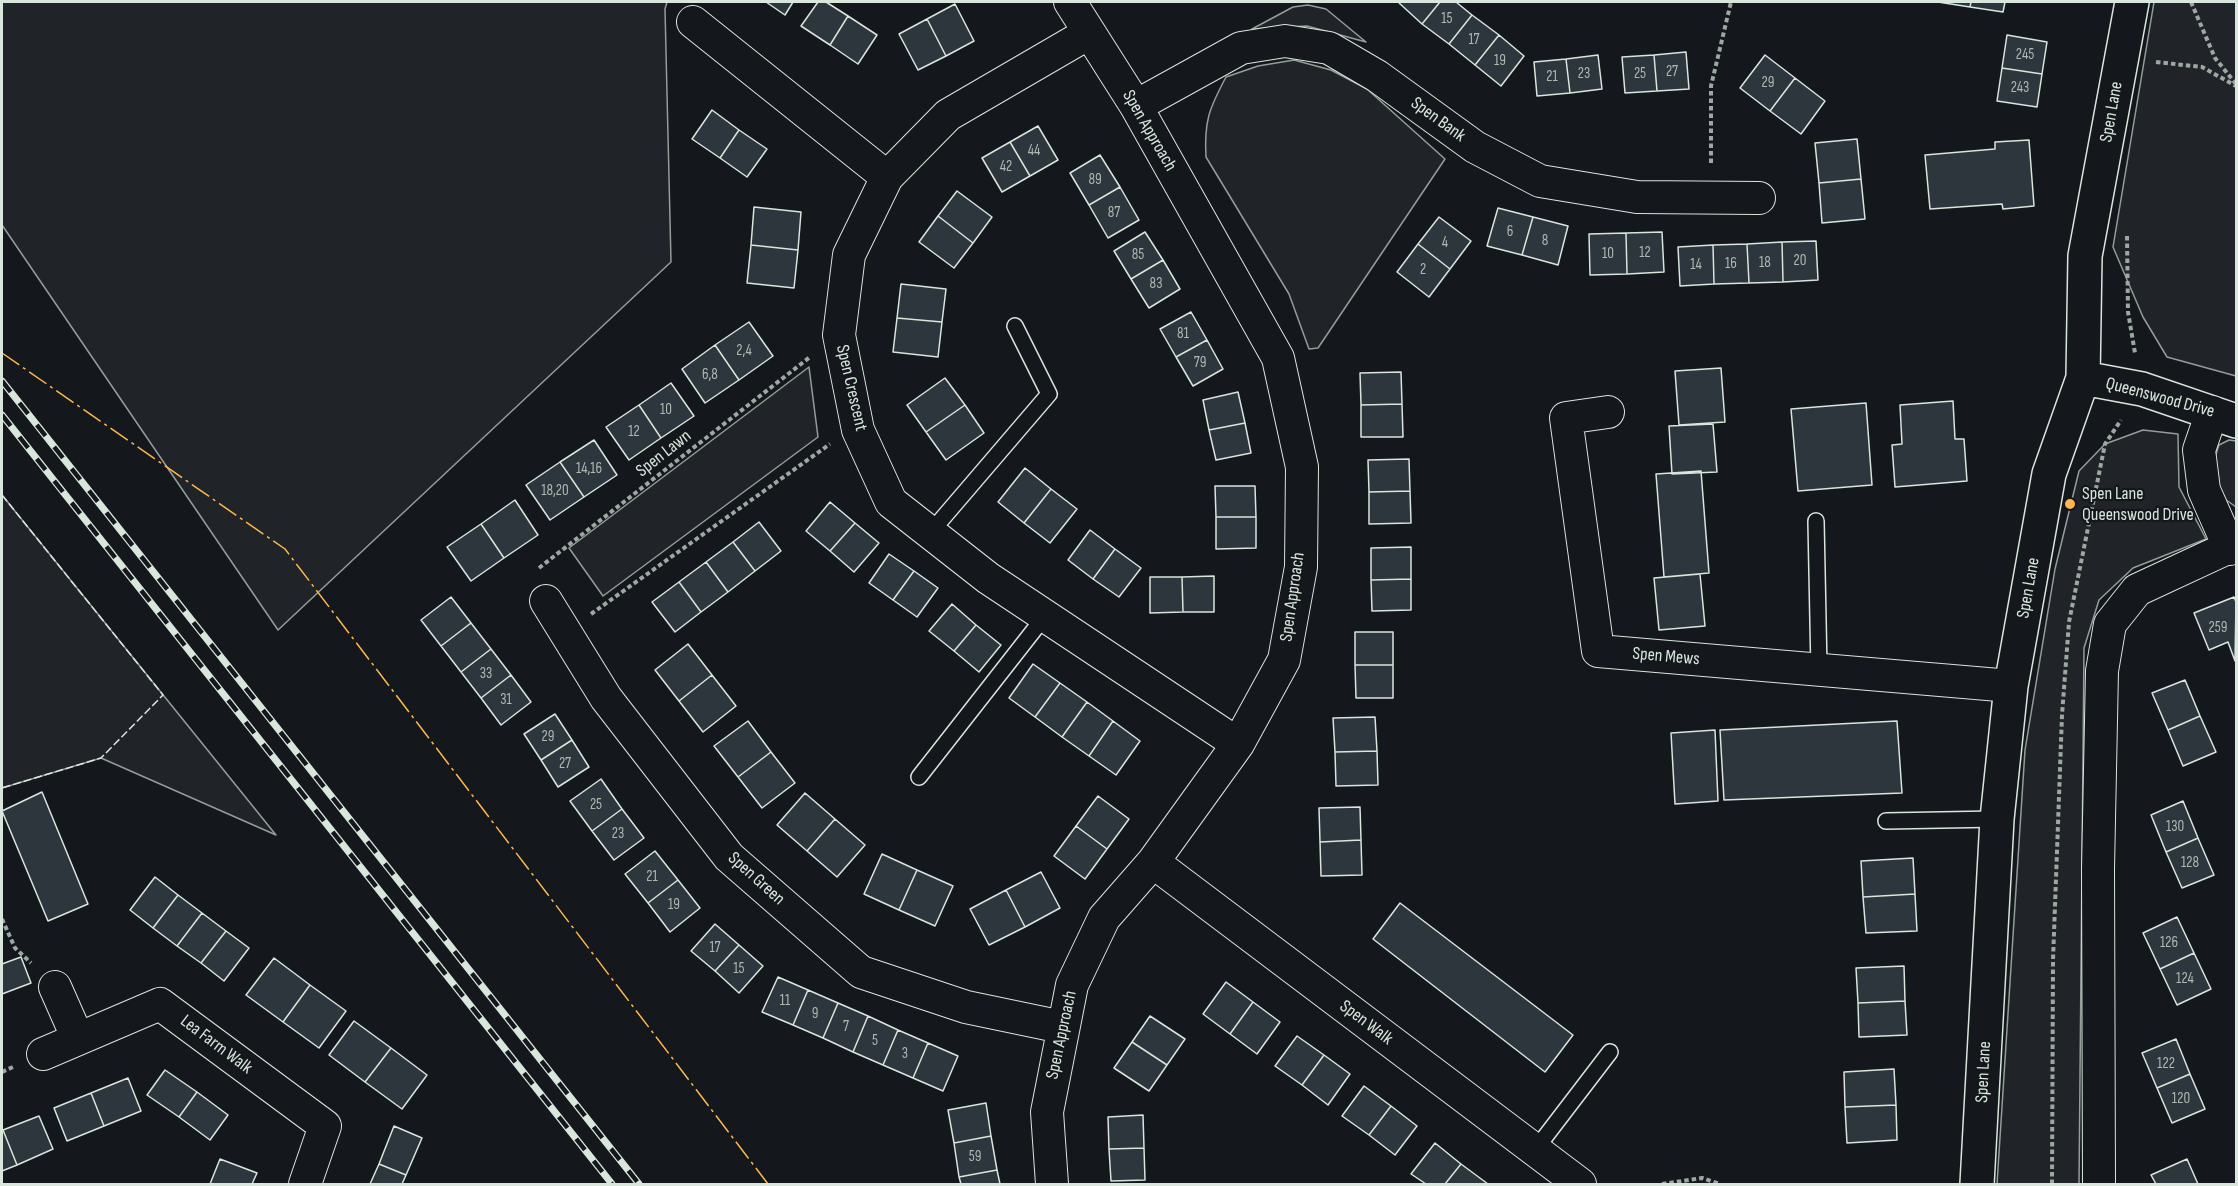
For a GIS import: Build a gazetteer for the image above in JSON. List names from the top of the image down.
{
  "streets": {
    "street": [
      "Spen Lane",
      "Spen Bank",
      "Spen Approach",
      "Spen Crescent",
      "Queenswood Drive",
      "Spen Mews",
      "Spen Green",
      "Spen Walk",
      "Lea Farm Walk"
    ],
    "path": ["Spen Lawn"]
  },
  "crossings": [
    ["Spen Lane", "Queenswood Drive"],
    ["Spen Lane", "Spen Mews"],
    ["Spen Bank", "Spen Approach"],
    ["Spen Approach", "Spen Crescent"],
    ["Spen Approach", "Spen Green"],
    ["Spen Approach", "Spen Walk"],
    ["Spen Crescent", "Spen Lawn"],
    ["Spen Lawn", "Spen Green"]
  ],
  "places": ["Spen Lane Queenswood Drive"],
  "house_numbers": [
    "15",
    "17",
    "245",
    "19",
    "27",
    "23",
    "25",
    "21",
    "29",
    "243",
    "44",
    "42",
    "89",
    "87",
    "6",
    "8",
    "4",
    "12",
    "10",
    "85",
    "20",
    "18",
    "16",
    "14",
    "2",
    "83",
    "81",
    "2,4",
    "79",
    "6,8",
    "10",
    "12",
    "14,16",
    "18,20",
    "259",
    "33",
    "31",
    "29",
    "27",
    "25",
    "130",
    "23",
    "128",
    "21",
    "19",
    "126",
    "17",
    "15",
    "124",
    "11",
    "9",
    "7",
    "5",
    "3",
    "122",
    "120",
    "59"
  ]
}
